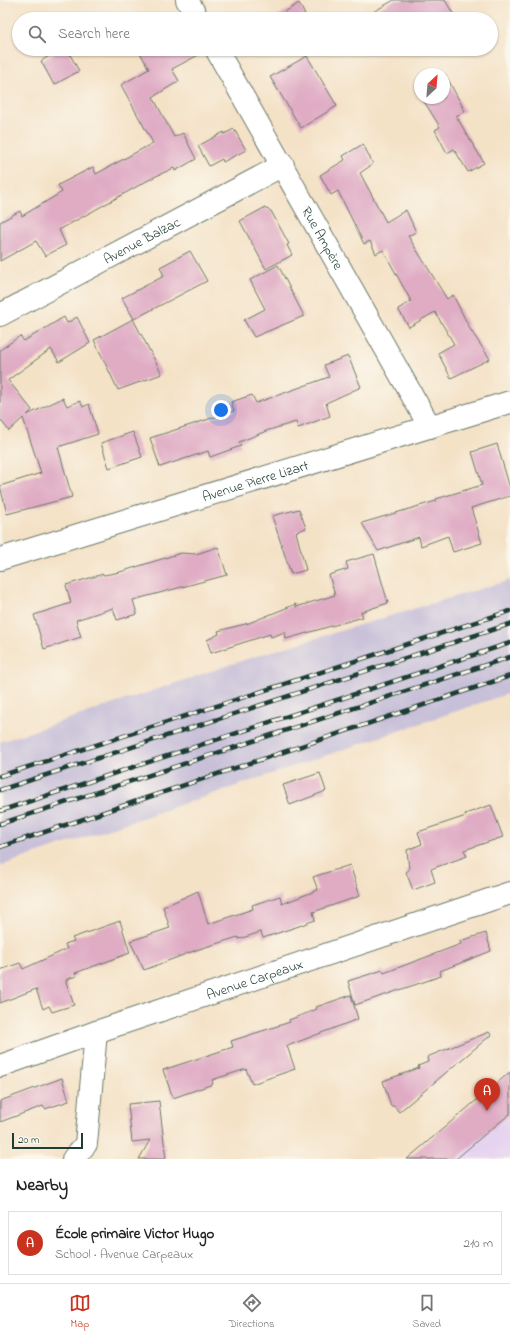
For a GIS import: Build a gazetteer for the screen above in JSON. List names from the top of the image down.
{
  "streets": {
    "street": [
      "Rue Ampère",
      "Avenue Balzac",
      "Avenue Pierre Lizart",
      "Avenue Carpeaux"
    ]
  },
  "crossings": [
    ["Rue Ampère", "Avenue Balzac"],
    ["Rue Ampère", "Avenue Pierre Lizart"]
  ],
  "scale_bar": "20 m",
  "north": "top right",
  "page": {
    "search": "Search here",
    "pins": "A",
    "scale": "20 m",
    "heading": "Nearby",
    "list": [
      {
        "mark": "A",
        "name": "École primaire Victor Hugo",
        "note": "School · Avenue Carpeaux",
        "value": "210 m"
      }
    ],
    "nav": ["Map", "Directions", "Saved"]
  }
}
